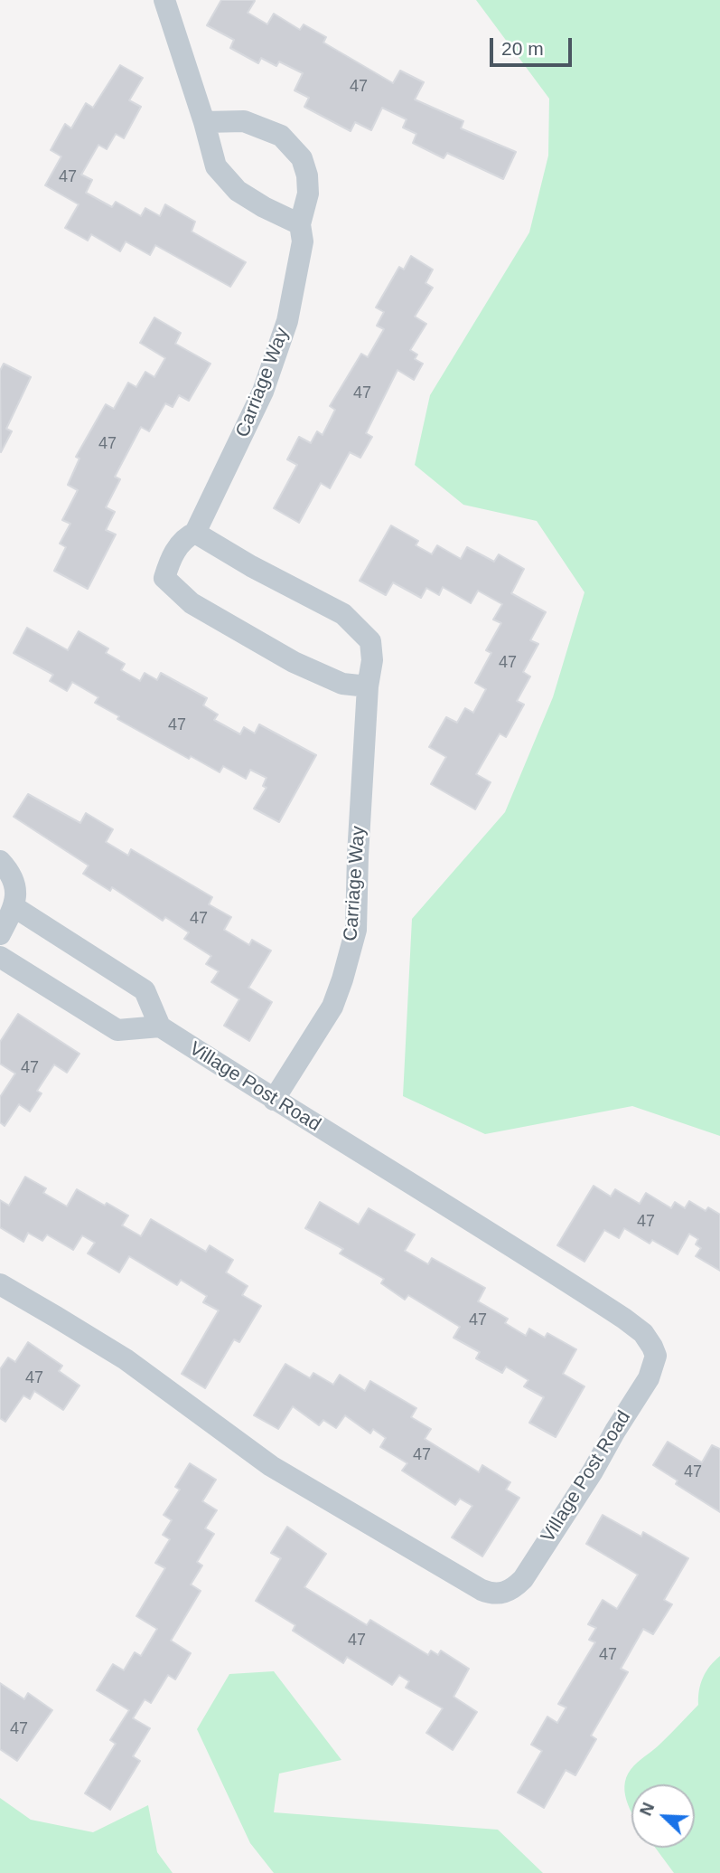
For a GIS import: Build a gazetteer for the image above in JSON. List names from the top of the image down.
{
  "streets": {
    "street": ["Carriage Way", "Village Post Road"]
  },
  "crossings": [
    ["Carriage Way", "Village Post Road"]
  ],
  "house_numbers": [
    "47",
    "47",
    "47",
    "47",
    "47",
    "47",
    "47",
    "47",
    "47",
    "47",
    "47",
    "47",
    "47",
    "47",
    "47",
    "47"
  ],
  "scale_bar": "20 m",
  "north": "top left"
}
